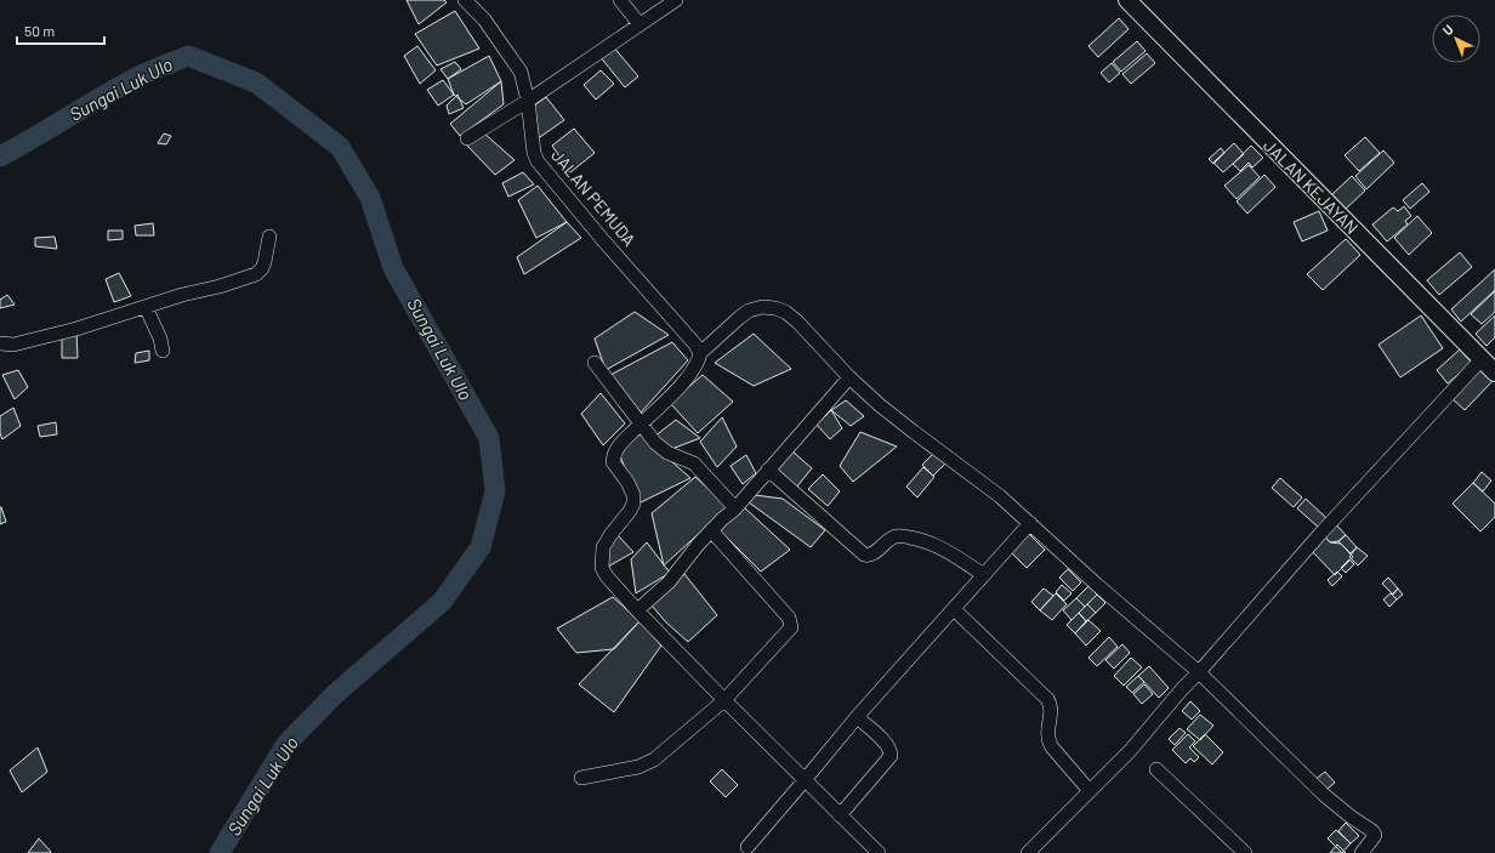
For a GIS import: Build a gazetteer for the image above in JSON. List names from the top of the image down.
{
  "streets": {
    "main road": ["JALAN KEJAYAN"],
    "street": ["JALAN PEMUDA"]
  },
  "water": ["Sungai Luk Ulo"],
  "scale_bar": "50 m",
  "north": "top left"
}
